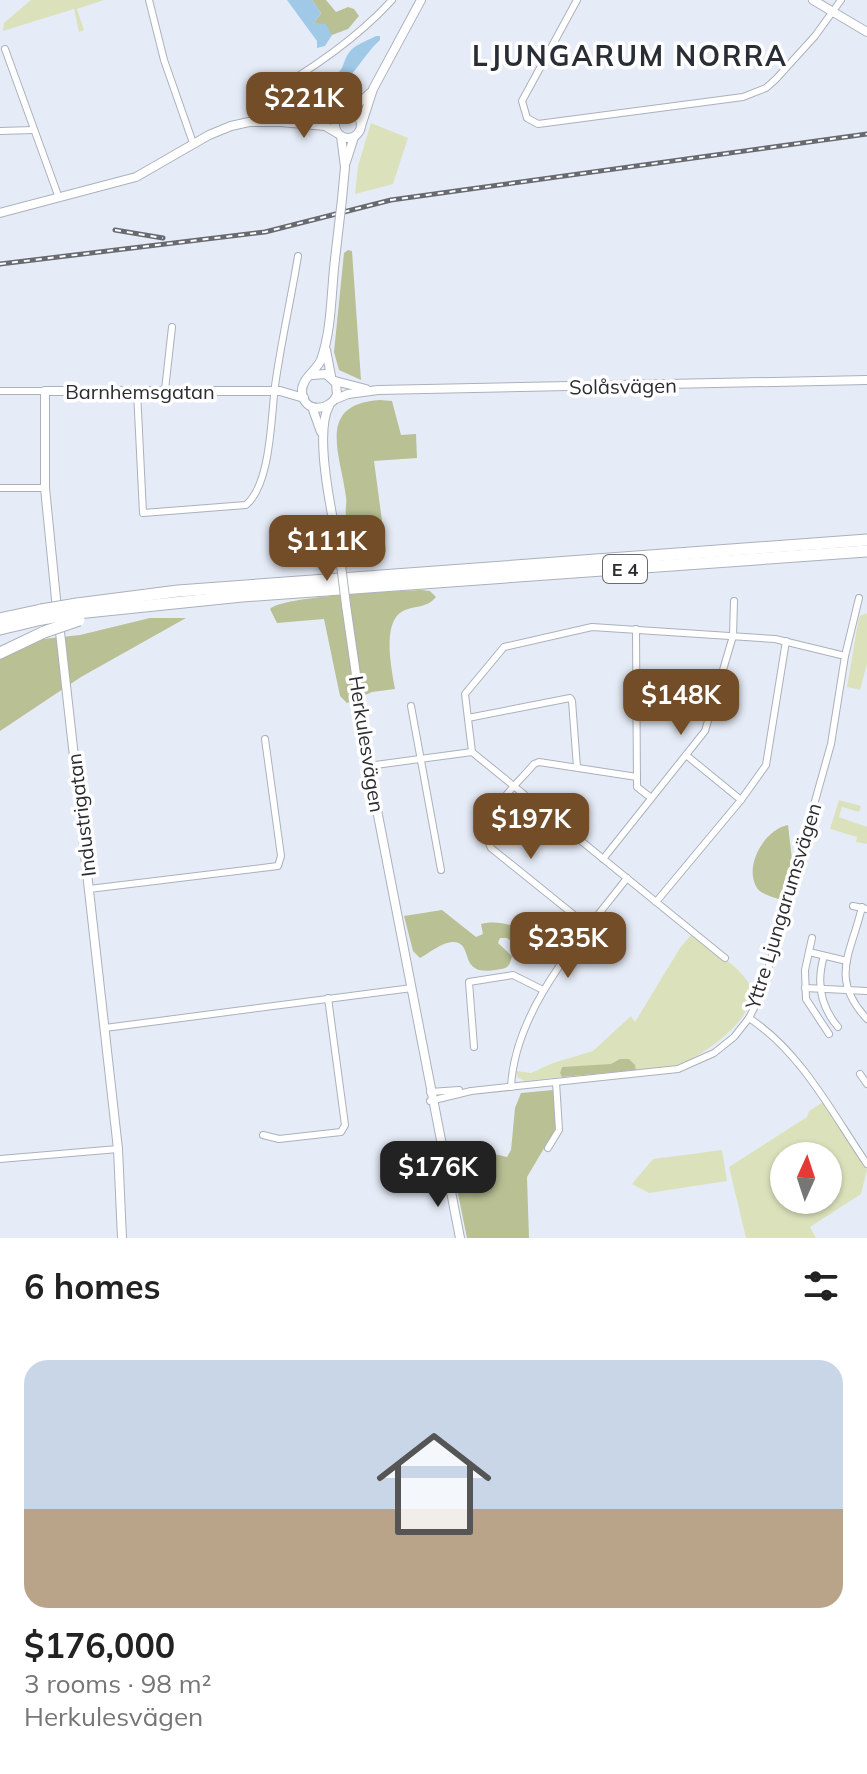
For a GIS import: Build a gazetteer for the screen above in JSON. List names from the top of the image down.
{
  "streets": {
    "highway": ["E 4"],
    "street": [
      "Solåsvägen",
      "Barnhemsgatan",
      "Herkulesvägen",
      "Industrigatan",
      "Yttre Ljungarumsvägen"
    ]
  },
  "crossings": [
    ["Solåsvägen", "Barnhemsgatan"],
    ["Solåsvägen", "Herkulesvägen"],
    ["Barnhemsgatan", "Herkulesvägen"],
    ["Barnhemsgatan", "Industrigatan"],
    ["Herkulesvägen", "Yttre Ljungarumsvägen"]
  ],
  "districts": ["LJUNGARUM NORRA"],
  "north": "top",
  "page": {
    "price": [
      "$221K",
      "$111K",
      "$148K",
      "$197K",
      "$235K",
      "$176K"
    ],
    "heading": "6 homes",
    "list": [
      {
        "name": "$176,000",
        "note": "3 rooms · 98 m² · Herkulesvägen"
      }
    ]
  }
}
